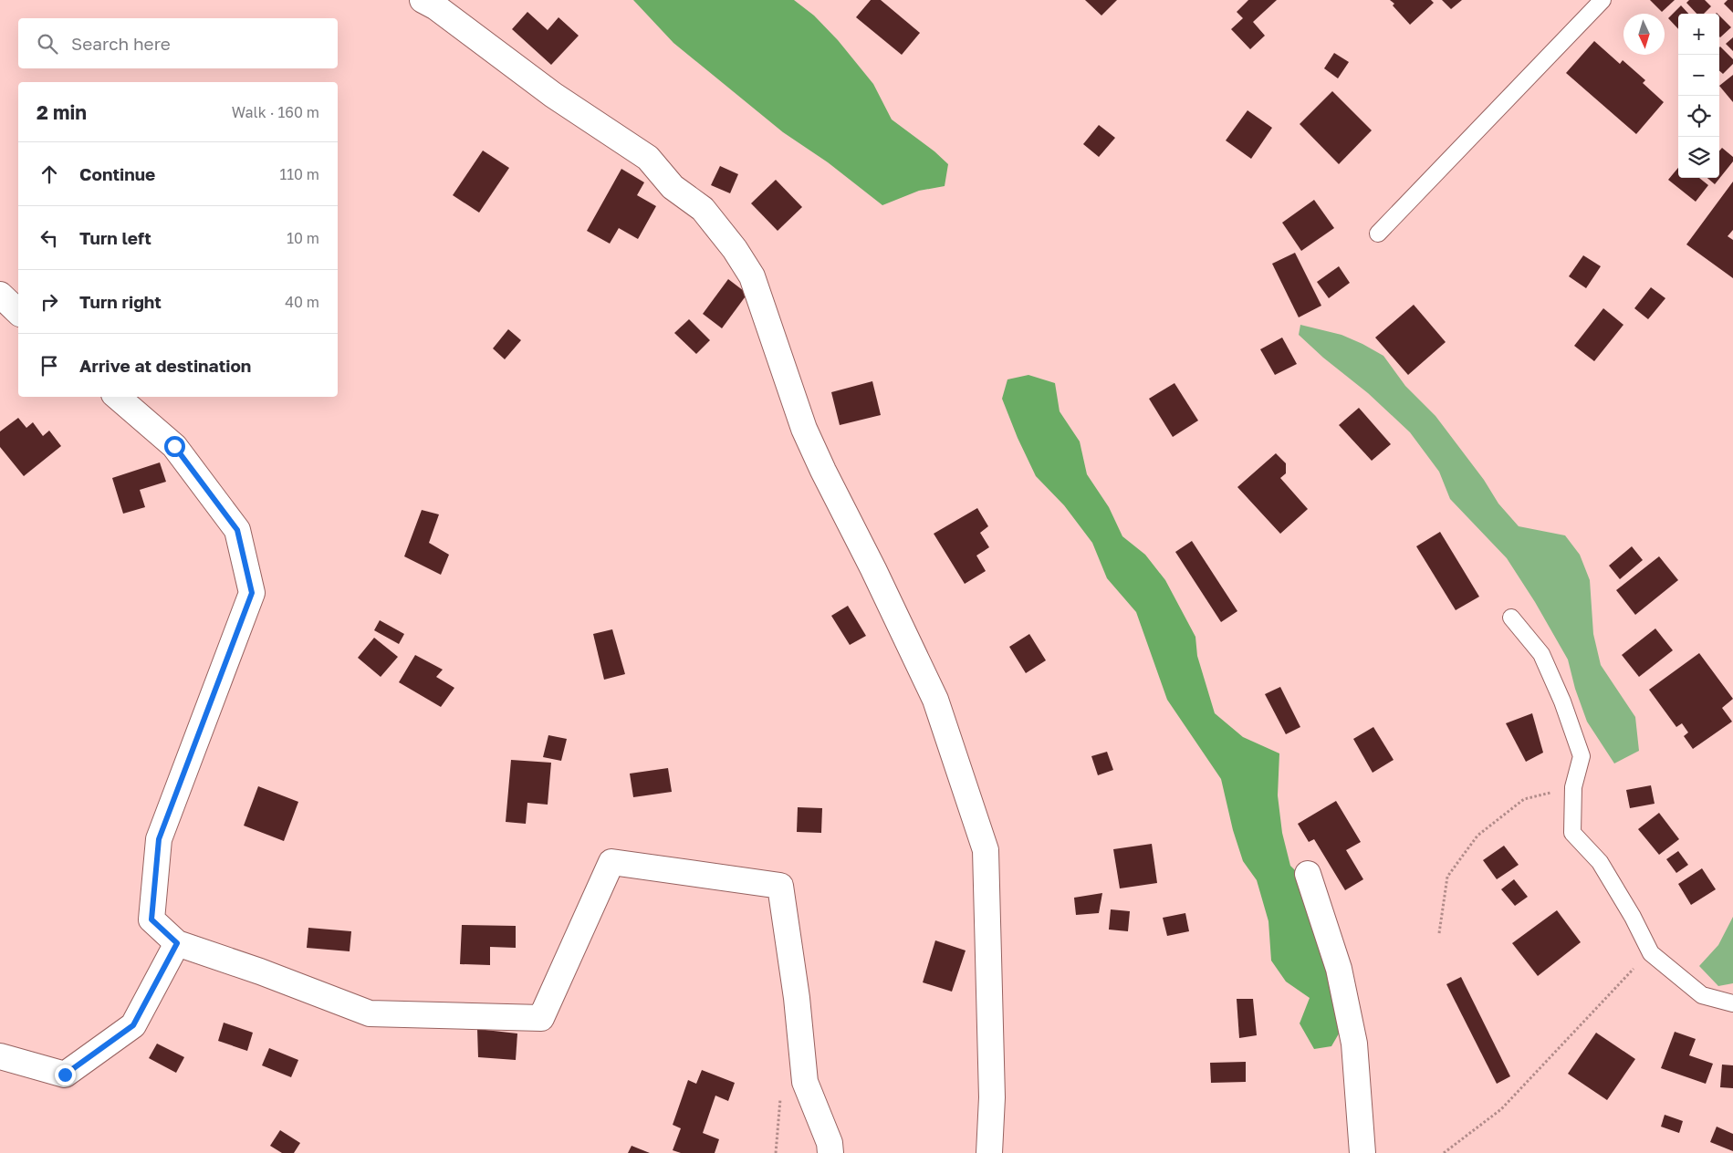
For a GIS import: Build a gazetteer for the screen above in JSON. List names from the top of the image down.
{
  "north": "bottom",
  "page": {
    "map_buttons": ["+", "−"],
    "search": "Search here",
    "heading": ["2 min", "Walk · 160 m"],
    "list": [
      ["Continue", "110 m"],
      ["Turn left", "10 m"],
      ["Turn right", "40 m"],
      "Arrive at destination"
    ]
  }
}
